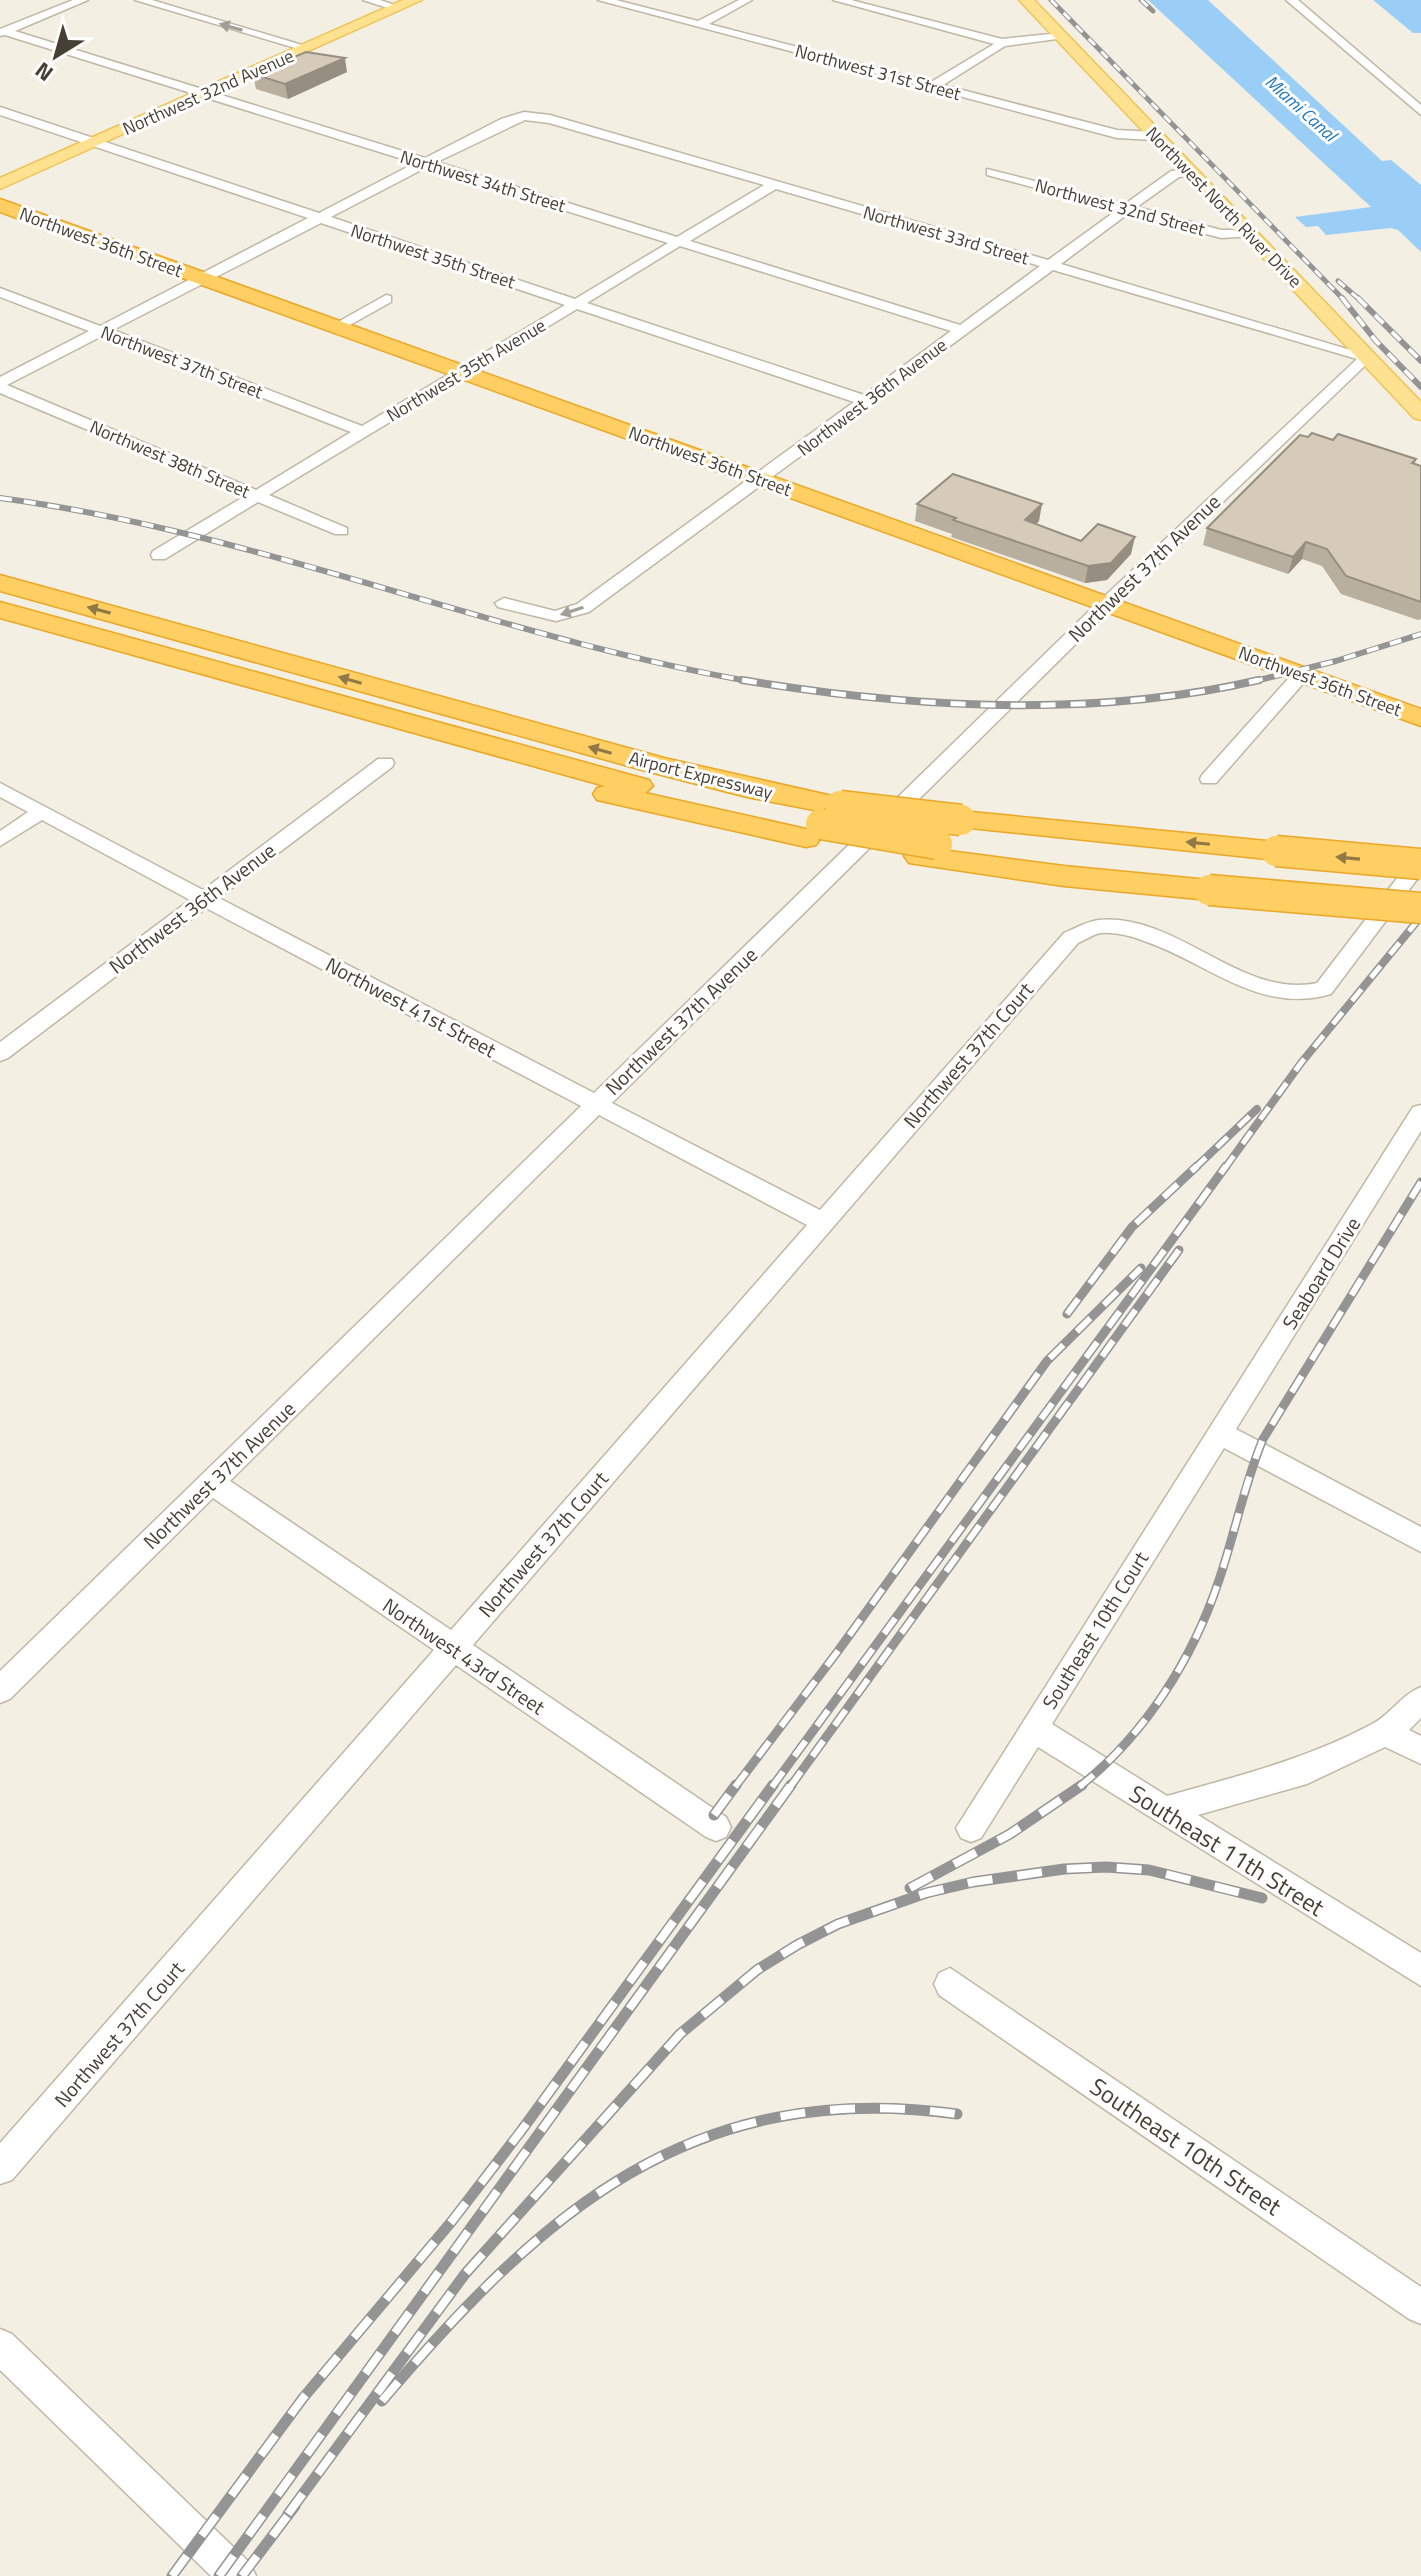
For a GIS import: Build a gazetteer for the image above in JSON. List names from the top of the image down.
{
  "streets": {
    "highway": ["Northwest 36th Street", "Airport Expressway"],
    "main road": ["Northwest 32nd Avenue", "Northwest North River Drive"],
    "street": [
      "Northwest 31st Street",
      "Northwest 34th Street",
      "Northwest 32nd Street",
      "Northwest 33rd Street",
      "Northwest 35th Street",
      "Northwest 37th Street",
      "Northwest 35th Avenue",
      "Northwest 36th Avenue",
      "Northwest 38th Street",
      "Northwest 37th Avenue",
      "Northwest 41st Street",
      "Northwest 37th Court",
      "Seaboard Drive",
      "Southeast 10th Court",
      "Northwest 43rd Street",
      "Southeast 11th Street",
      "Southeast 10th Street"
    ]
  },
  "crossings": [
    ["Northwest 31st Street", "Northwest North River Drive"],
    ["Northwest 32nd Avenue", "Northwest 34th Street"],
    ["Northwest 32nd Avenue", "Northwest 35th Street"],
    ["Northwest 34th Street", "Northwest 33rd Street"],
    ["Northwest 34th Street", "Northwest 35th Avenue"],
    ["Northwest 34th Street", "Northwest 36th Avenue"],
    ["Northwest 32nd Street", "Northwest North River Drive"],
    ["Northwest 32nd Street", "Northwest 36th Avenue"],
    ["Northwest North River Drive", "Northwest 33rd Street"],
    ["Northwest North River Drive", "Northwest 36th Avenue"],
    ["Northwest North River Drive", "Northwest 37th Avenue"],
    ["Northwest 33rd Street", "Northwest 35th Avenue"],
    ["Northwest 33rd Street", "Northwest 36th Avenue"],
    ["Northwest 33rd Street", "Northwest 37th Avenue"],
    ["Northwest 36th Street", "Northwest 35th Avenue"],
    ["Northwest 36th Street", "Northwest 36th Avenue"],
    ["Northwest 36th Street", "Northwest 37th Avenue"],
    ["Northwest 35th Street", "Northwest 35th Avenue"],
    ["Northwest 35th Street", "Northwest 36th Avenue"],
    ["Northwest 37th Street", "Northwest 35th Avenue"],
    ["Northwest 35th Avenue", "Northwest 38th Street"],
    ["Northwest 36th Avenue", "Northwest 41st Street"],
    ["Northwest 37th Avenue", "Northwest 41st Street"],
    ["Northwest 37th Avenue", "Northwest 43rd Street"],
    ["Airport Expressway", "Northwest 37th Court"],
    ["Northwest 41st Street", "Northwest 37th Court"],
    ["Northwest 37th Court", "Northwest 43rd Street"],
    ["Seaboard Drive", "Southeast 10th Court"],
    ["Southeast 10th Court", "Southeast 11th Street"]
  ],
  "water": ["Miami Canal"],
  "north": "bottom left"
}
